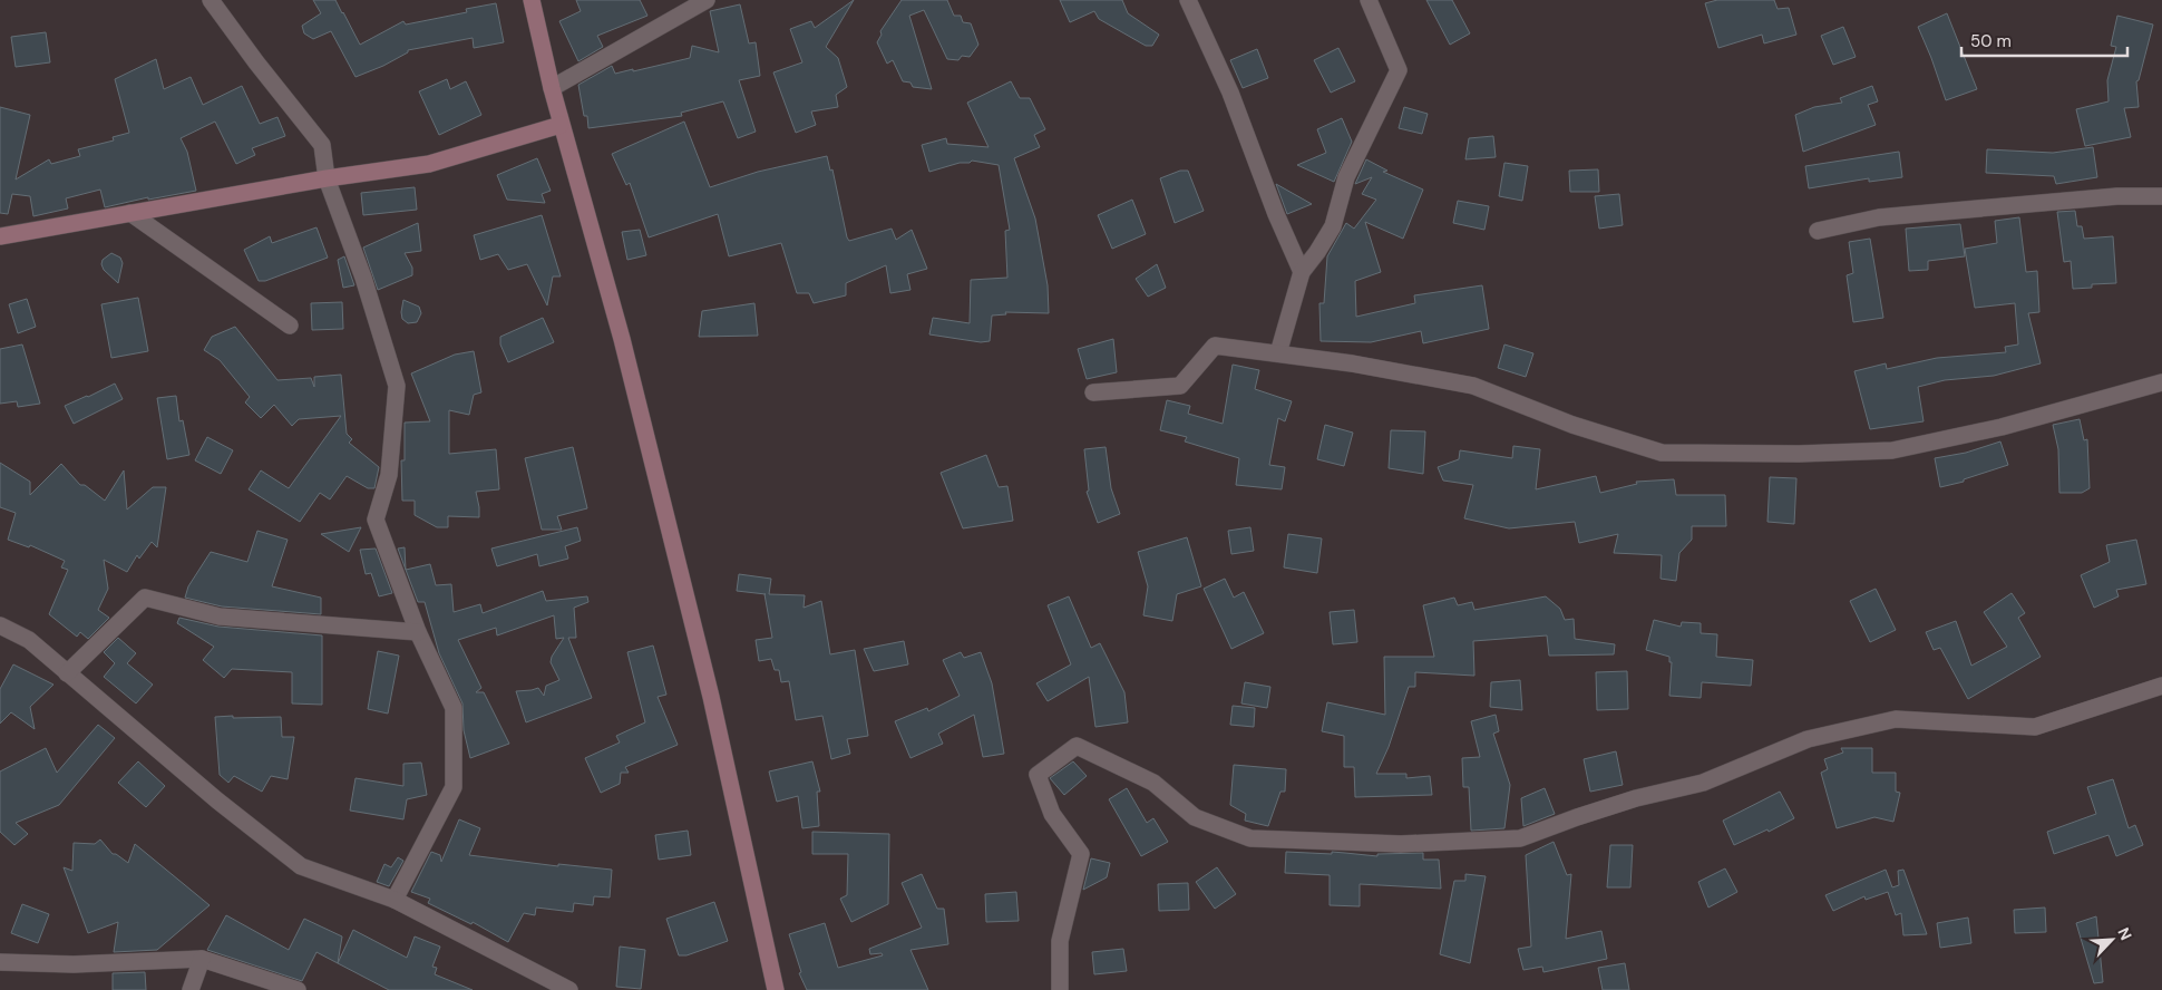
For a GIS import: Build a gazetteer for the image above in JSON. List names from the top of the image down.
{
  "scale_bar": "50 m",
  "north": "top right"
}
